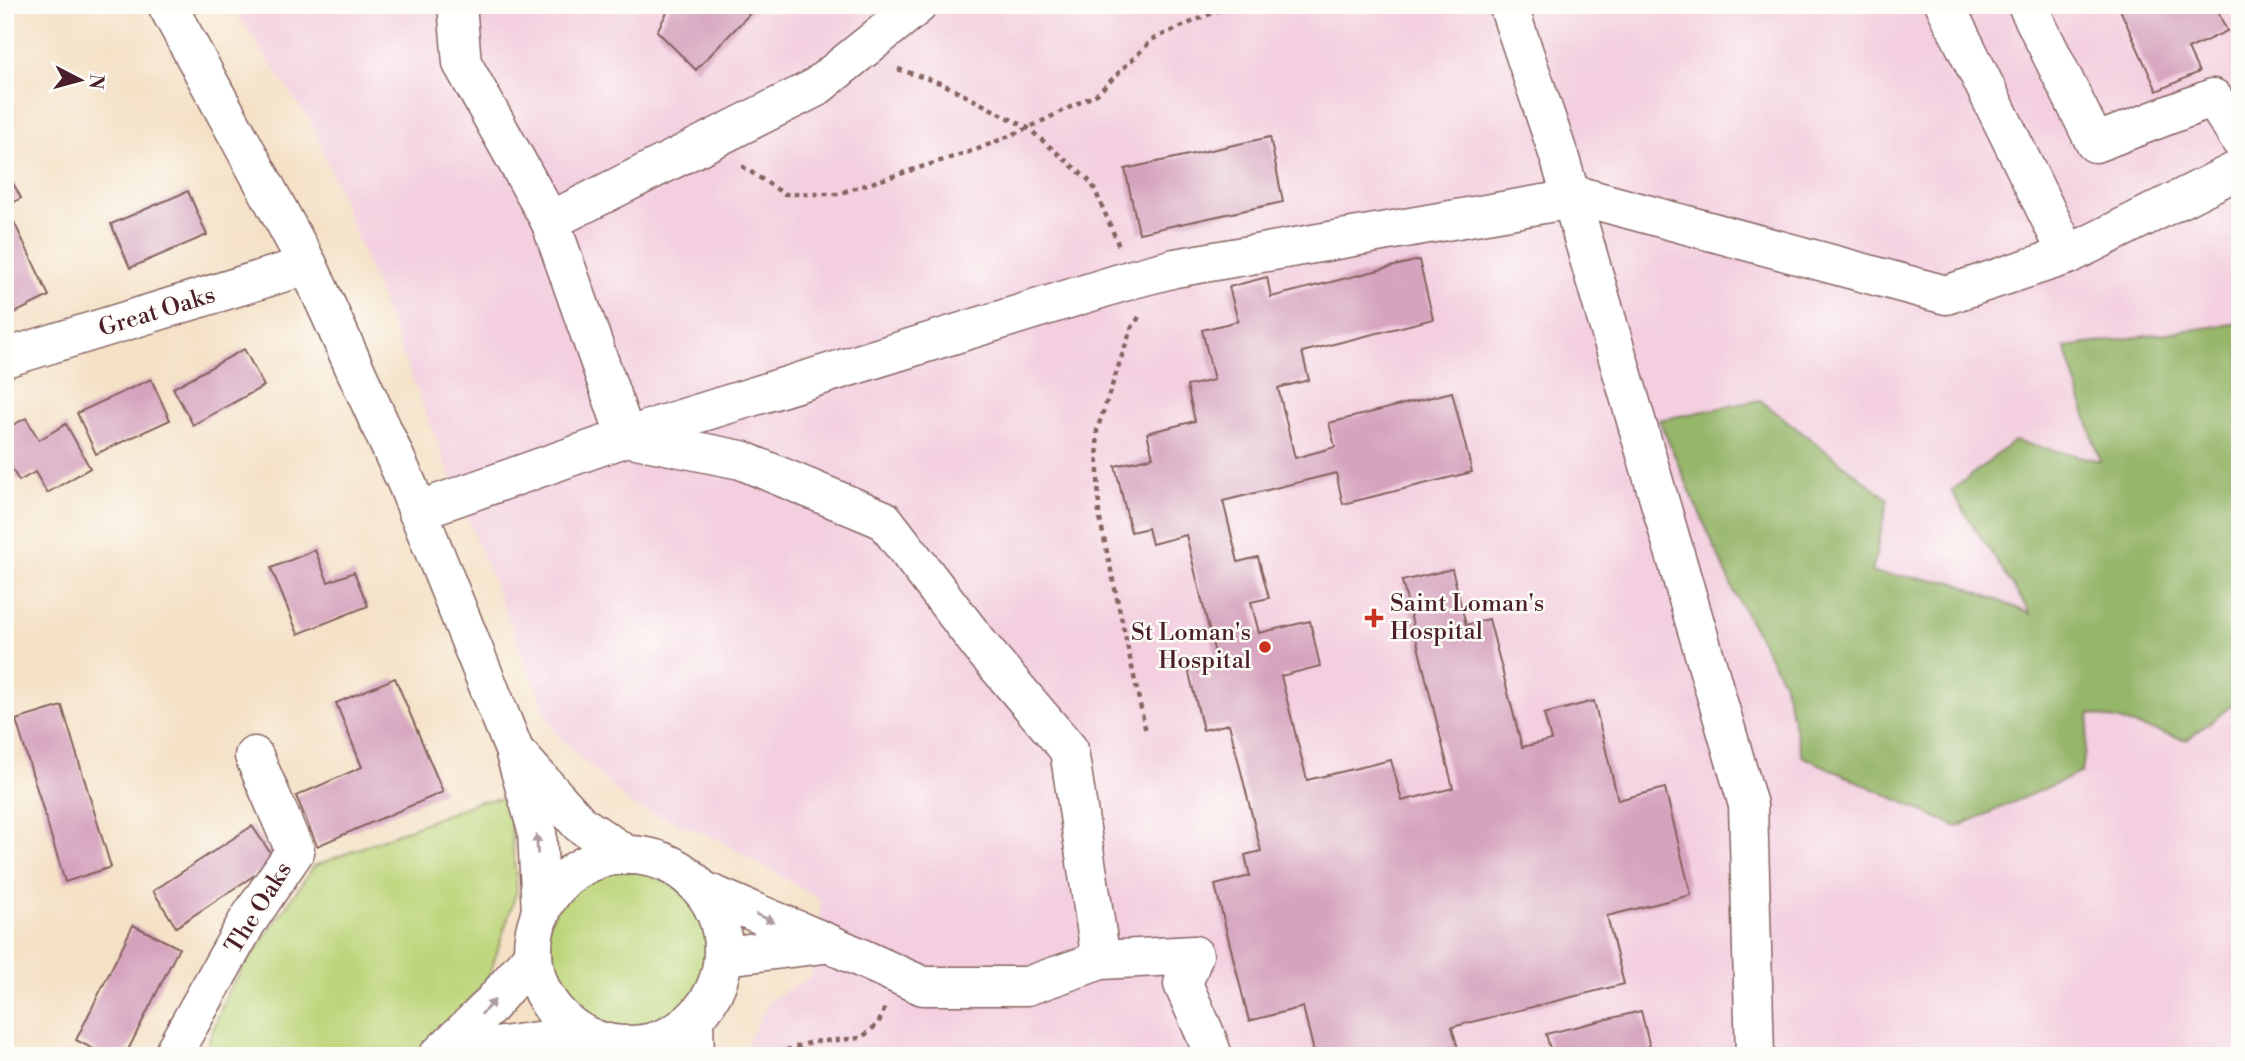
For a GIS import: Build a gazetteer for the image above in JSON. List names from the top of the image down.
{
  "streets": {
    "street": ["Great Oaks", "The Oaks"]
  },
  "places": {
    "health": ["Saint Loman's Hospital"],
    "other": ["St Loman's Hospital"]
  },
  "north": "right"
}
